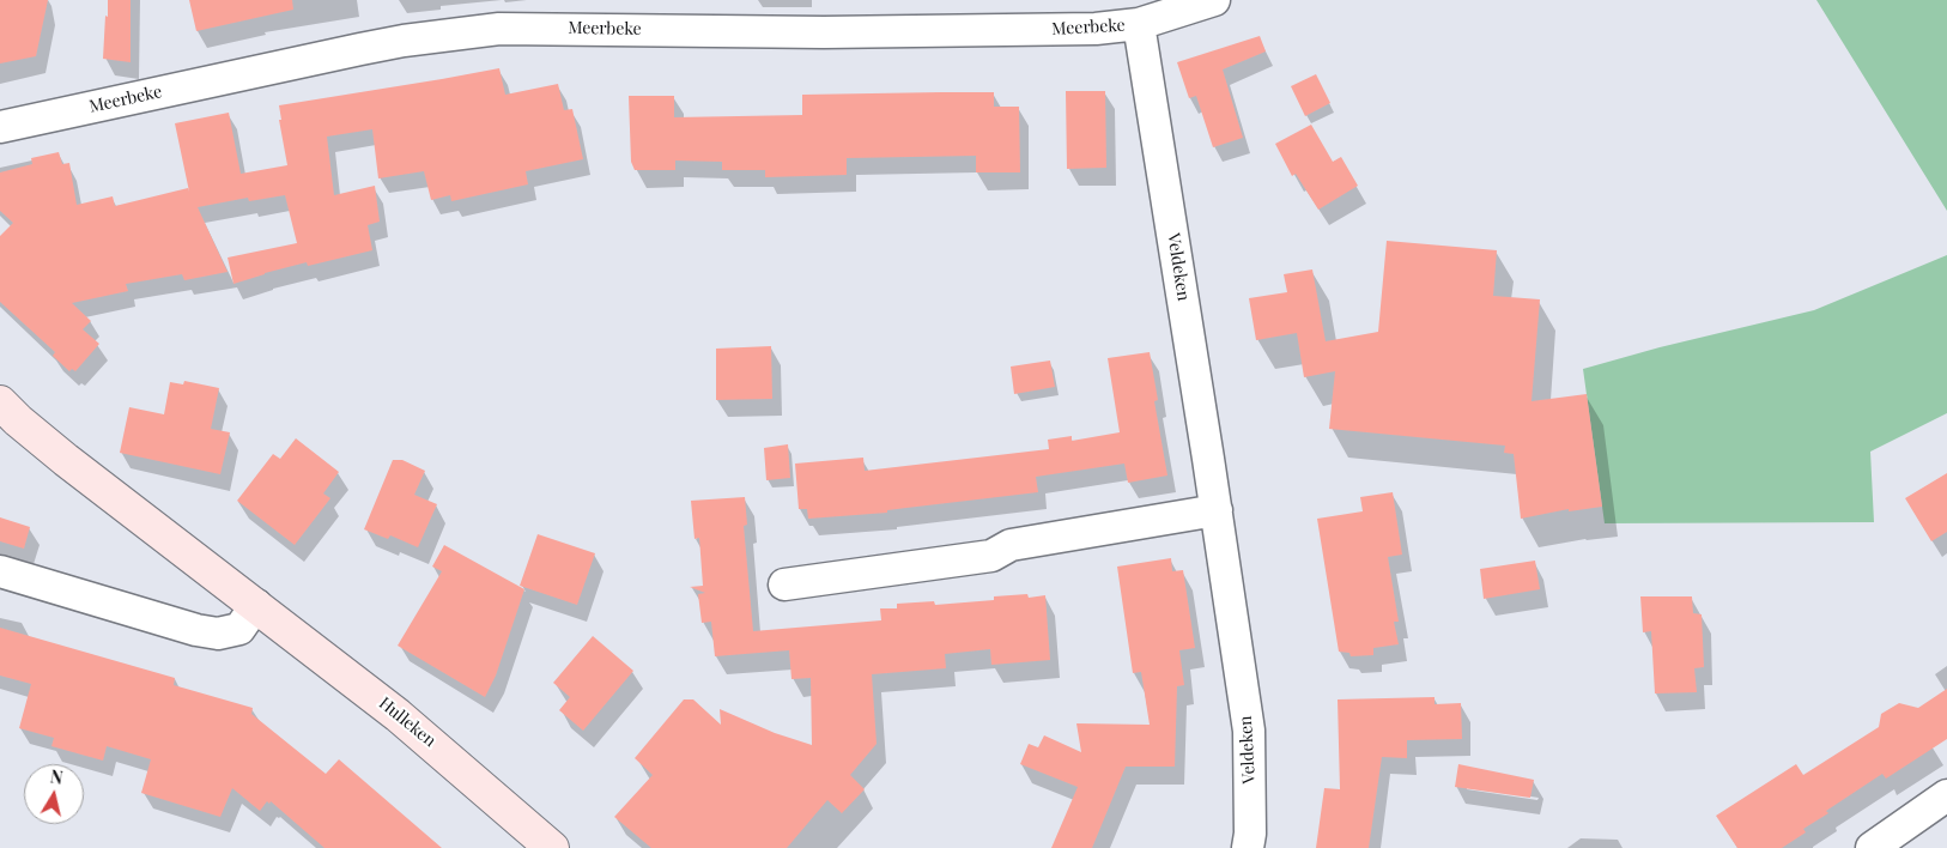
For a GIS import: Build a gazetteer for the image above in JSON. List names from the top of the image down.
{
  "streets": {
    "main road": ["Hulleken"],
    "street": ["Meerbeke", "Veldeken"]
  },
  "crossings": [
    ["Meerbeke", "Veldeken"]
  ],
  "north": "top"
}
